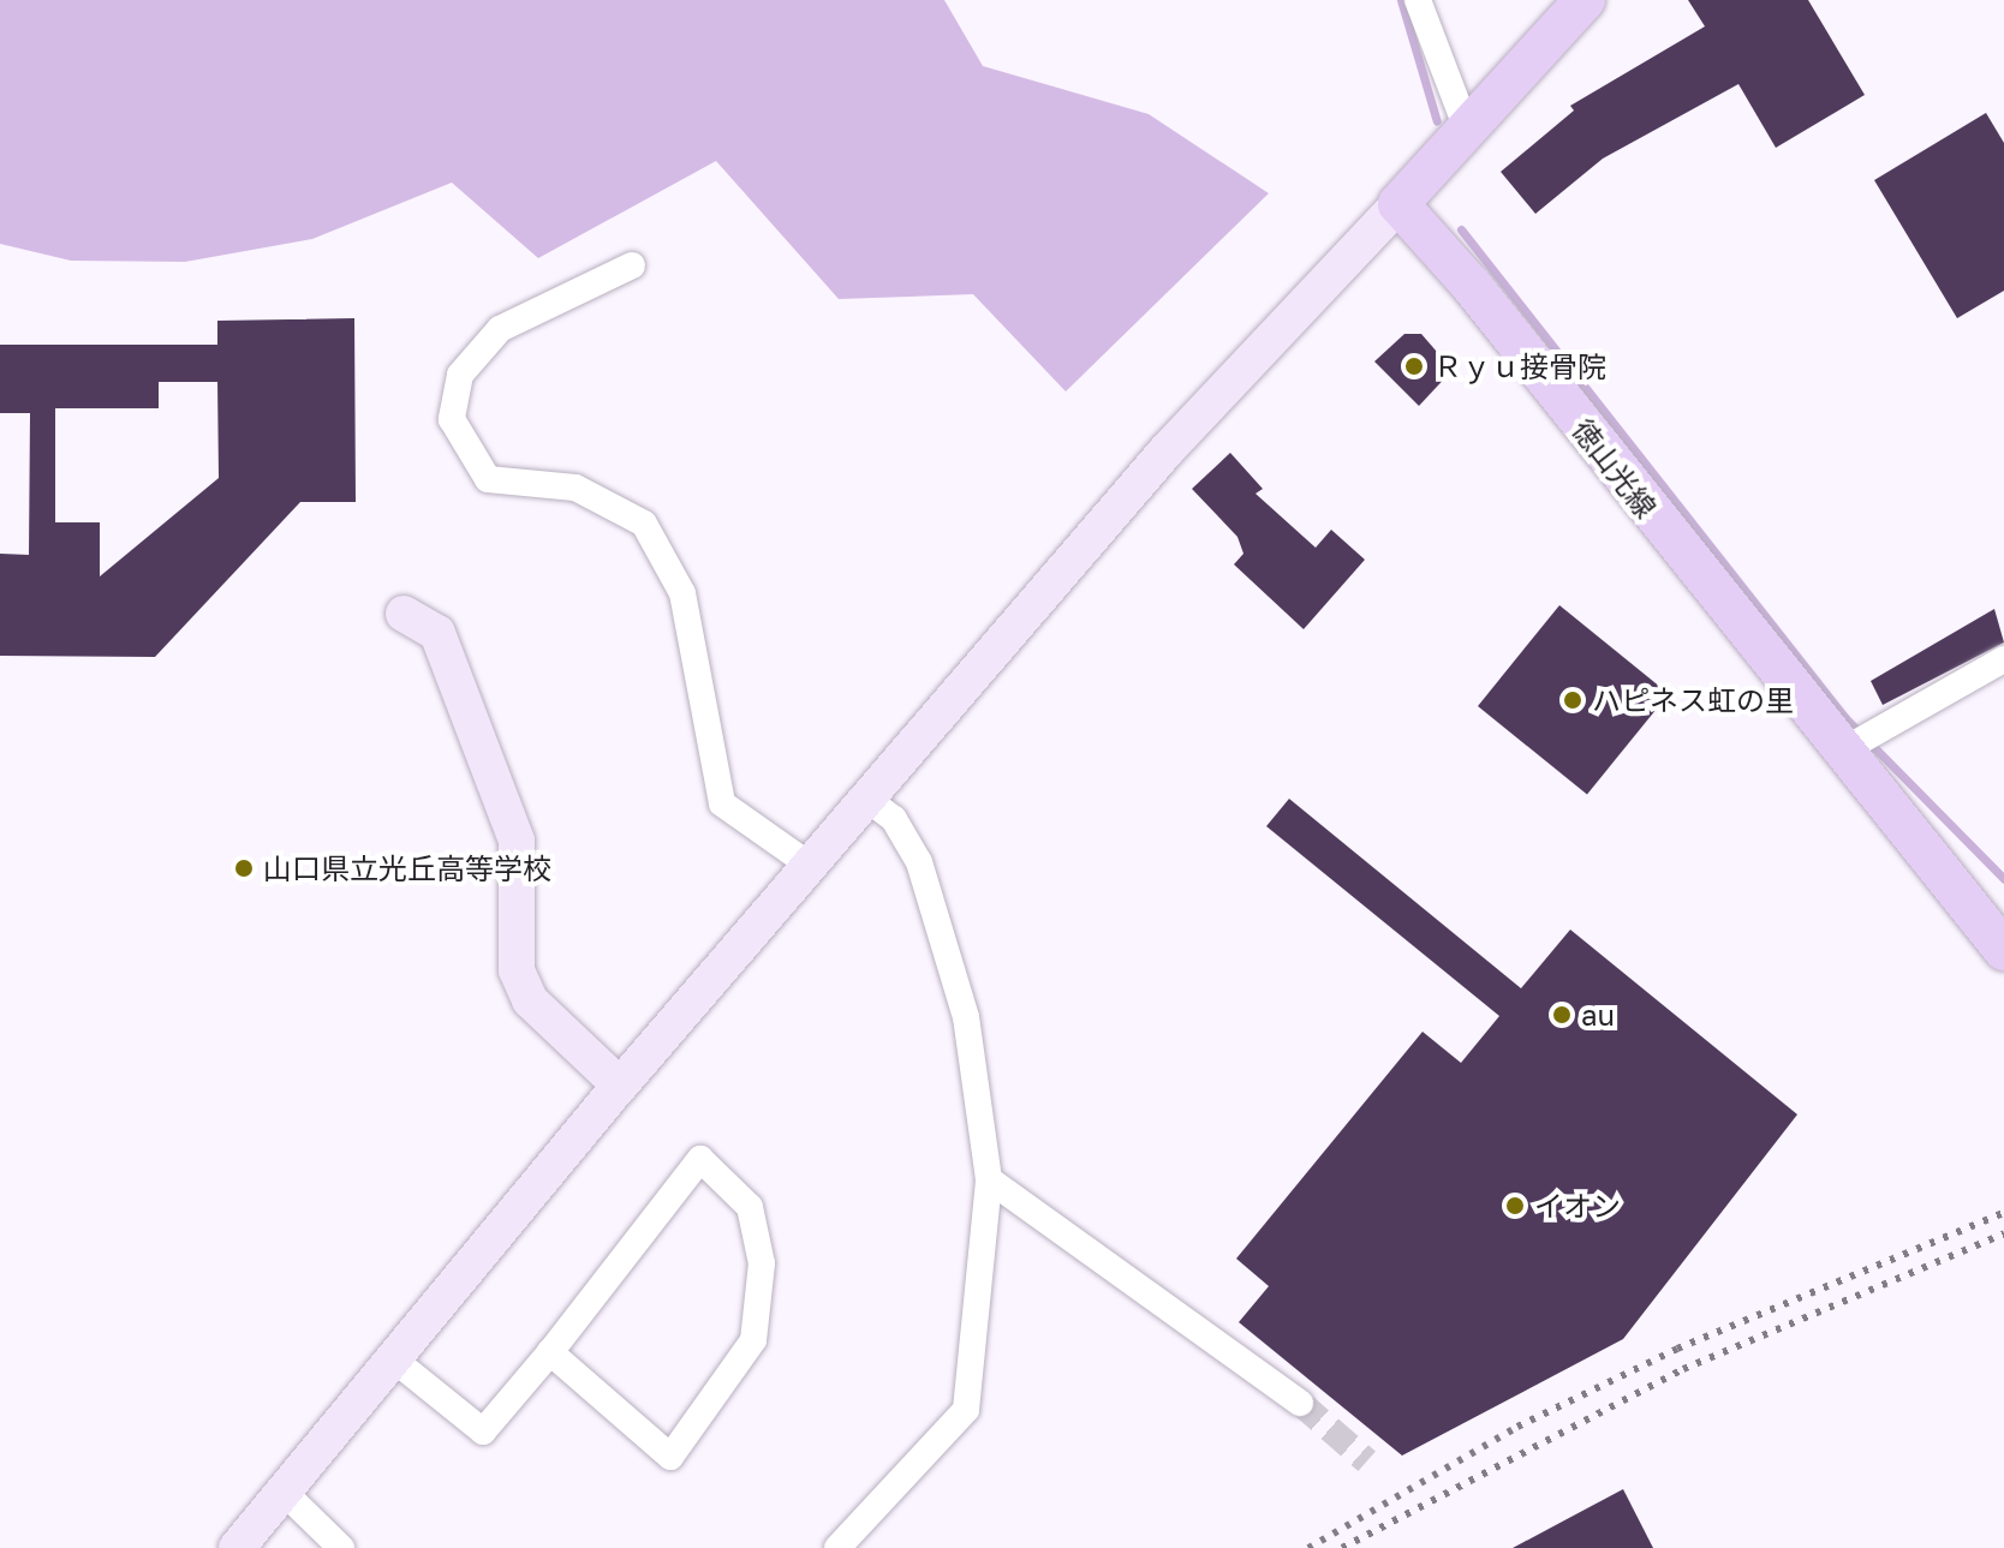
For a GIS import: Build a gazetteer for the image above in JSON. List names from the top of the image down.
{
  "streets": {
    "main road": ["徳山光線"]
  },
  "places": [
    "Ｒｙｕ接骨院",
    "ハピネス虹の里",
    "山口県立光丘高等学校",
    "au",
    "イオン"
  ]
}
